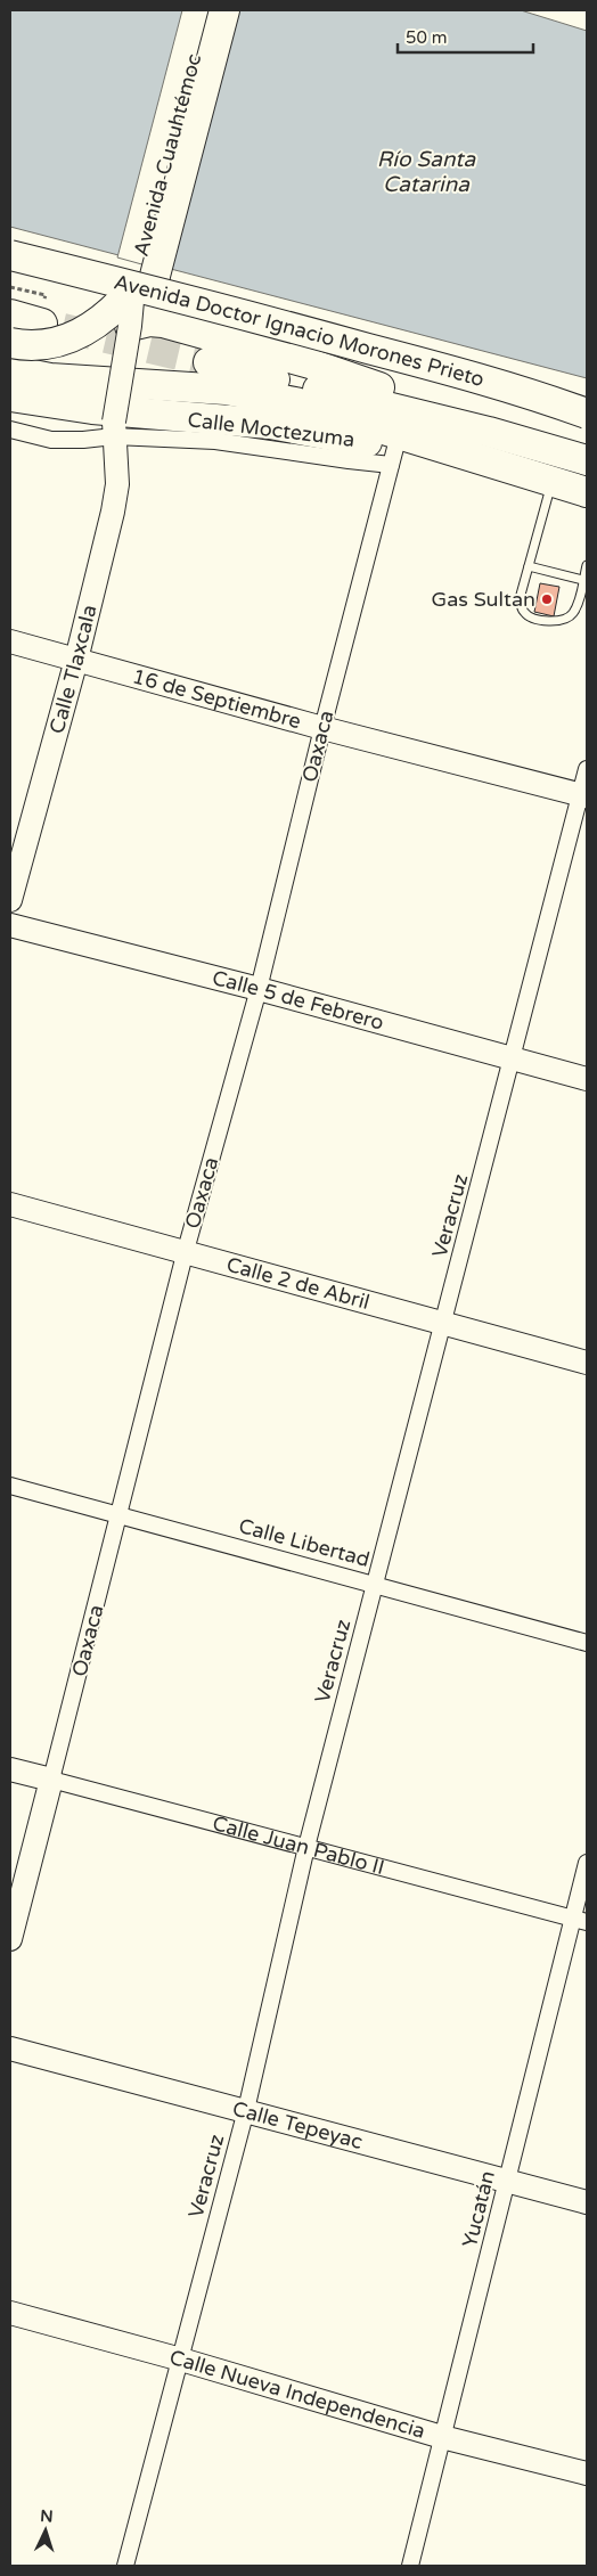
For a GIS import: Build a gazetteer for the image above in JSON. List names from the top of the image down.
{
  "streets": {
    "highway": ["Avenida Cuauhtémoc", "Avenida Doctor Ignacio Morones Prieto"],
    "street": [
      "Calle Moctezuma",
      "Calle Tlaxcala",
      "16 de Septiembre",
      "Oaxaca",
      "Calle 5 de Febrero",
      "Veracruz",
      "Calle 2 de Abril",
      "Calle Libertad",
      "Calle Juan Pablo II",
      "Calle Tepeyac",
      "Yucatán",
      "Calle Nueva Independencia"
    ]
  },
  "crossings": [
    ["Avenida Cuauhtémoc", "Calle Moctezuma"],
    ["Avenida Cuauhtémoc", "Calle Tlaxcala"],
    ["Calle Moctezuma", "Calle Tlaxcala"],
    ["Calle Moctezuma", "Oaxaca"],
    ["Calle Tlaxcala", "16 de Septiembre"],
    ["16 de Septiembre", "Oaxaca"],
    ["16 de Septiembre", "Veracruz"],
    ["Oaxaca", "Calle 5 de Febrero"],
    ["Oaxaca", "Calle 2 de Abril"],
    ["Oaxaca", "Calle Libertad"],
    ["Oaxaca", "Calle Juan Pablo II"],
    ["Calle 5 de Febrero", "Veracruz"],
    ["Veracruz", "Calle 2 de Abril"],
    ["Veracruz", "Calle Libertad"],
    ["Veracruz", "Calle Juan Pablo II"],
    ["Veracruz", "Calle Tepeyac"],
    ["Veracruz", "Calle Nueva Independencia"],
    ["Calle Juan Pablo II", "Yucatán"],
    ["Calle Tepeyac", "Yucatán"],
    ["Yucatán", "Calle Nueva Independencia"]
  ],
  "water": ["Río Santa Catarina"],
  "places": ["Gas Sultan"],
  "scale_bar": "50 m",
  "north": "top"
}
